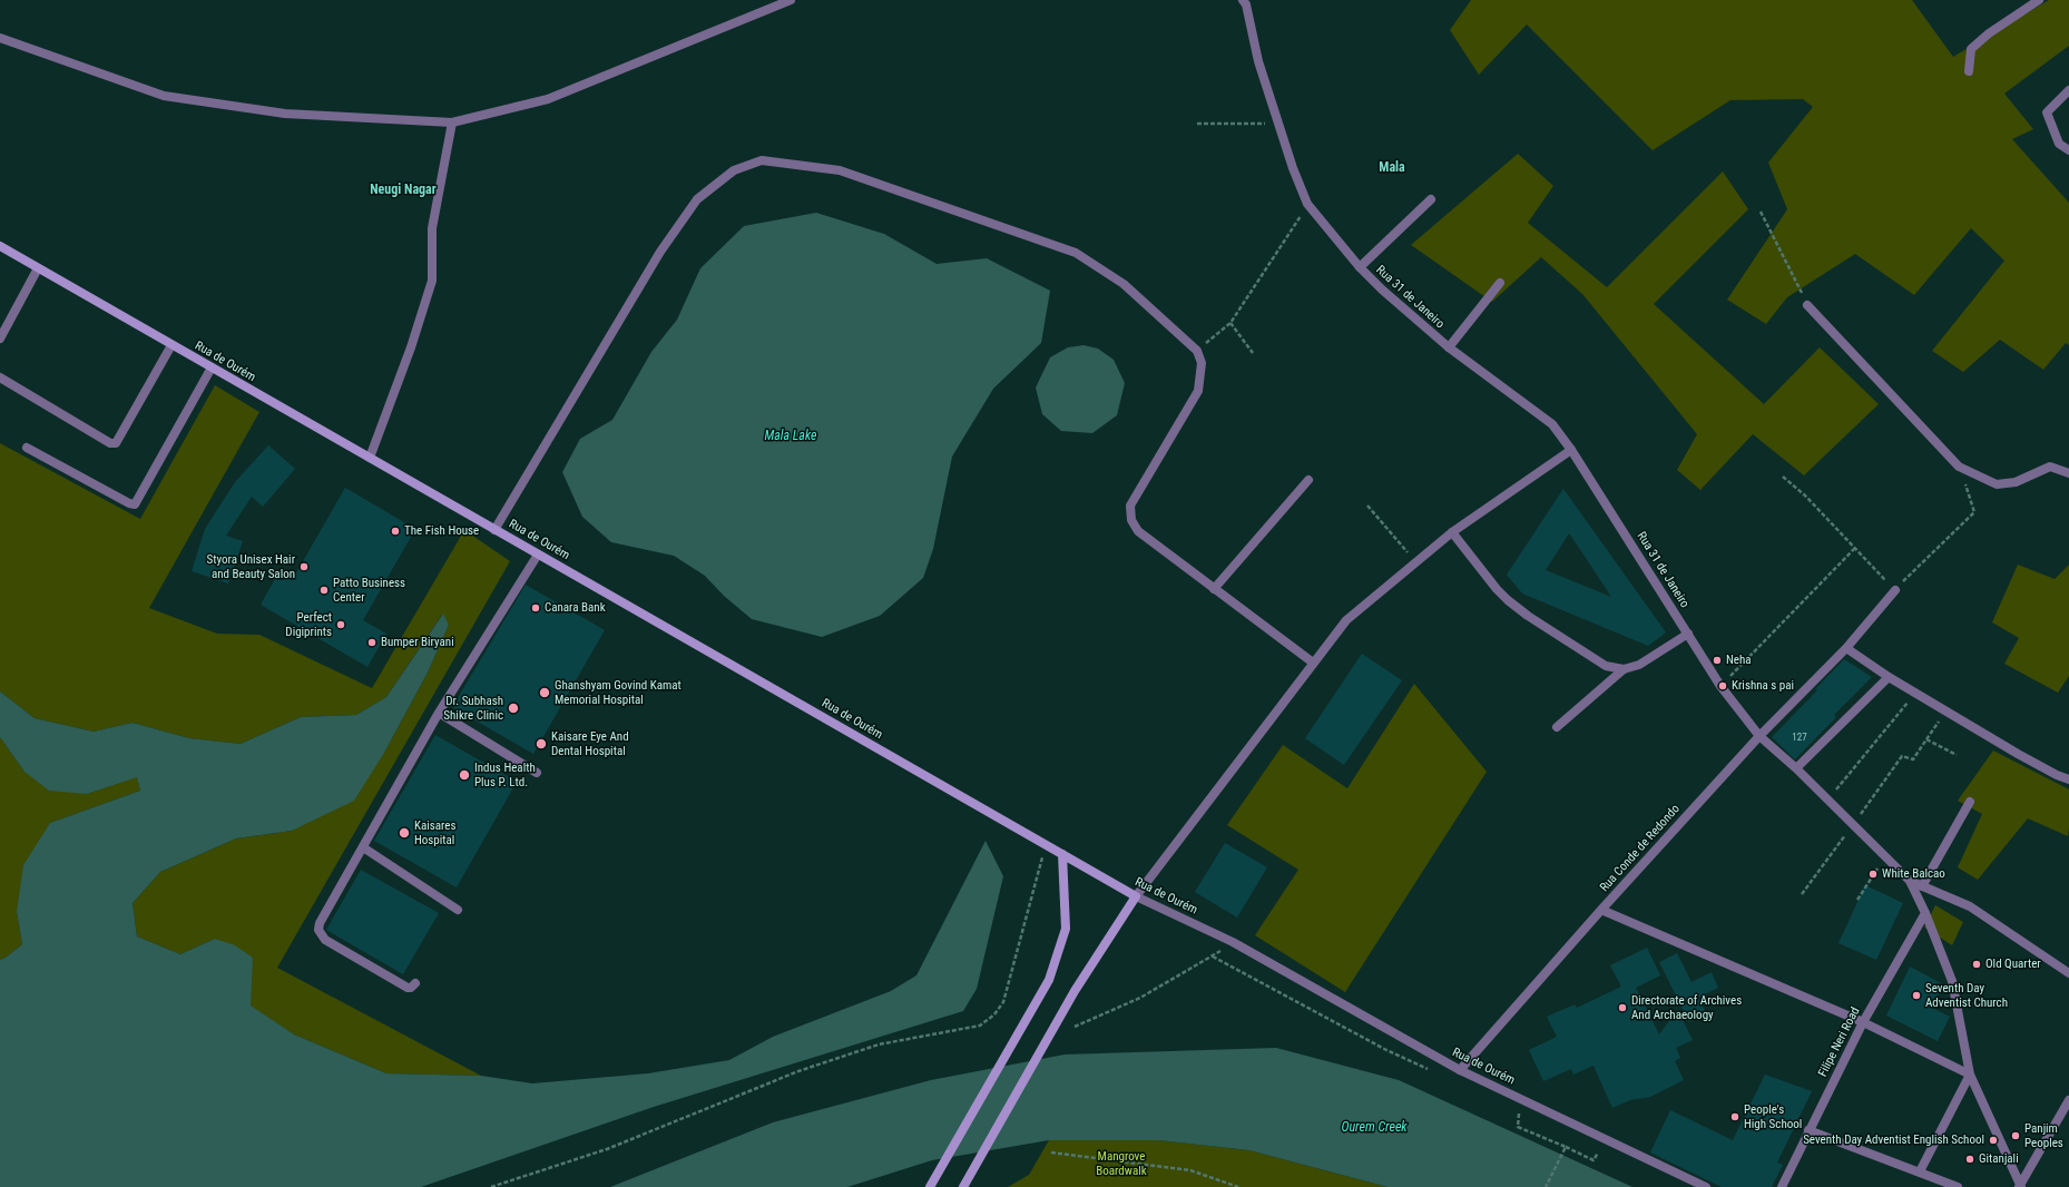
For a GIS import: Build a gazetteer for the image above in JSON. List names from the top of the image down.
{
  "streets": {
    "main road": ["Rua de Ourém"],
    "street": ["Rua 31 de Janeiro", "Rua Conde de Redondo", "Filipe Neri Road"]
  },
  "crossings": [
    ["Rua 31 de Janeiro", "Rua Conde de Redondo"],
    ["Rua 31 de Janeiro", "Filipe Neri Road"],
    ["Rua de Ourém", "Rua Conde de Redondo"]
  ],
  "districts": ["Mala", "Neugi Nagar"],
  "water": ["Mala Lake", "Ourem Creek"],
  "parks": ["Mangrove Boardwalk"],
  "places": [
    "The Fish House",
    "Styora Unisex Hair and Beauty Salon",
    "Patto Business Center",
    "Canara Bank",
    "Perfect Digiprints",
    "Bumper Biryani",
    "Neha",
    "Krishna s pai",
    "Ghanshyam Govind Kamat Memorial Hospital",
    "Dr. Subhash Shikre Clinic",
    "Kaisare Eye And Dental Hospital",
    "Indus Health Plus P. Ltd.",
    "Kaisares Hospital",
    "White Balcao",
    "Old Quarter",
    "Seventh Day Adventist Church",
    "Directorate of Archives And Archaeology",
    "People's High School",
    "Panjim Peoples",
    "Seventh Day Adventist English School",
    "Gitanjali"
  ],
  "house_numbers": ["127"]
}
